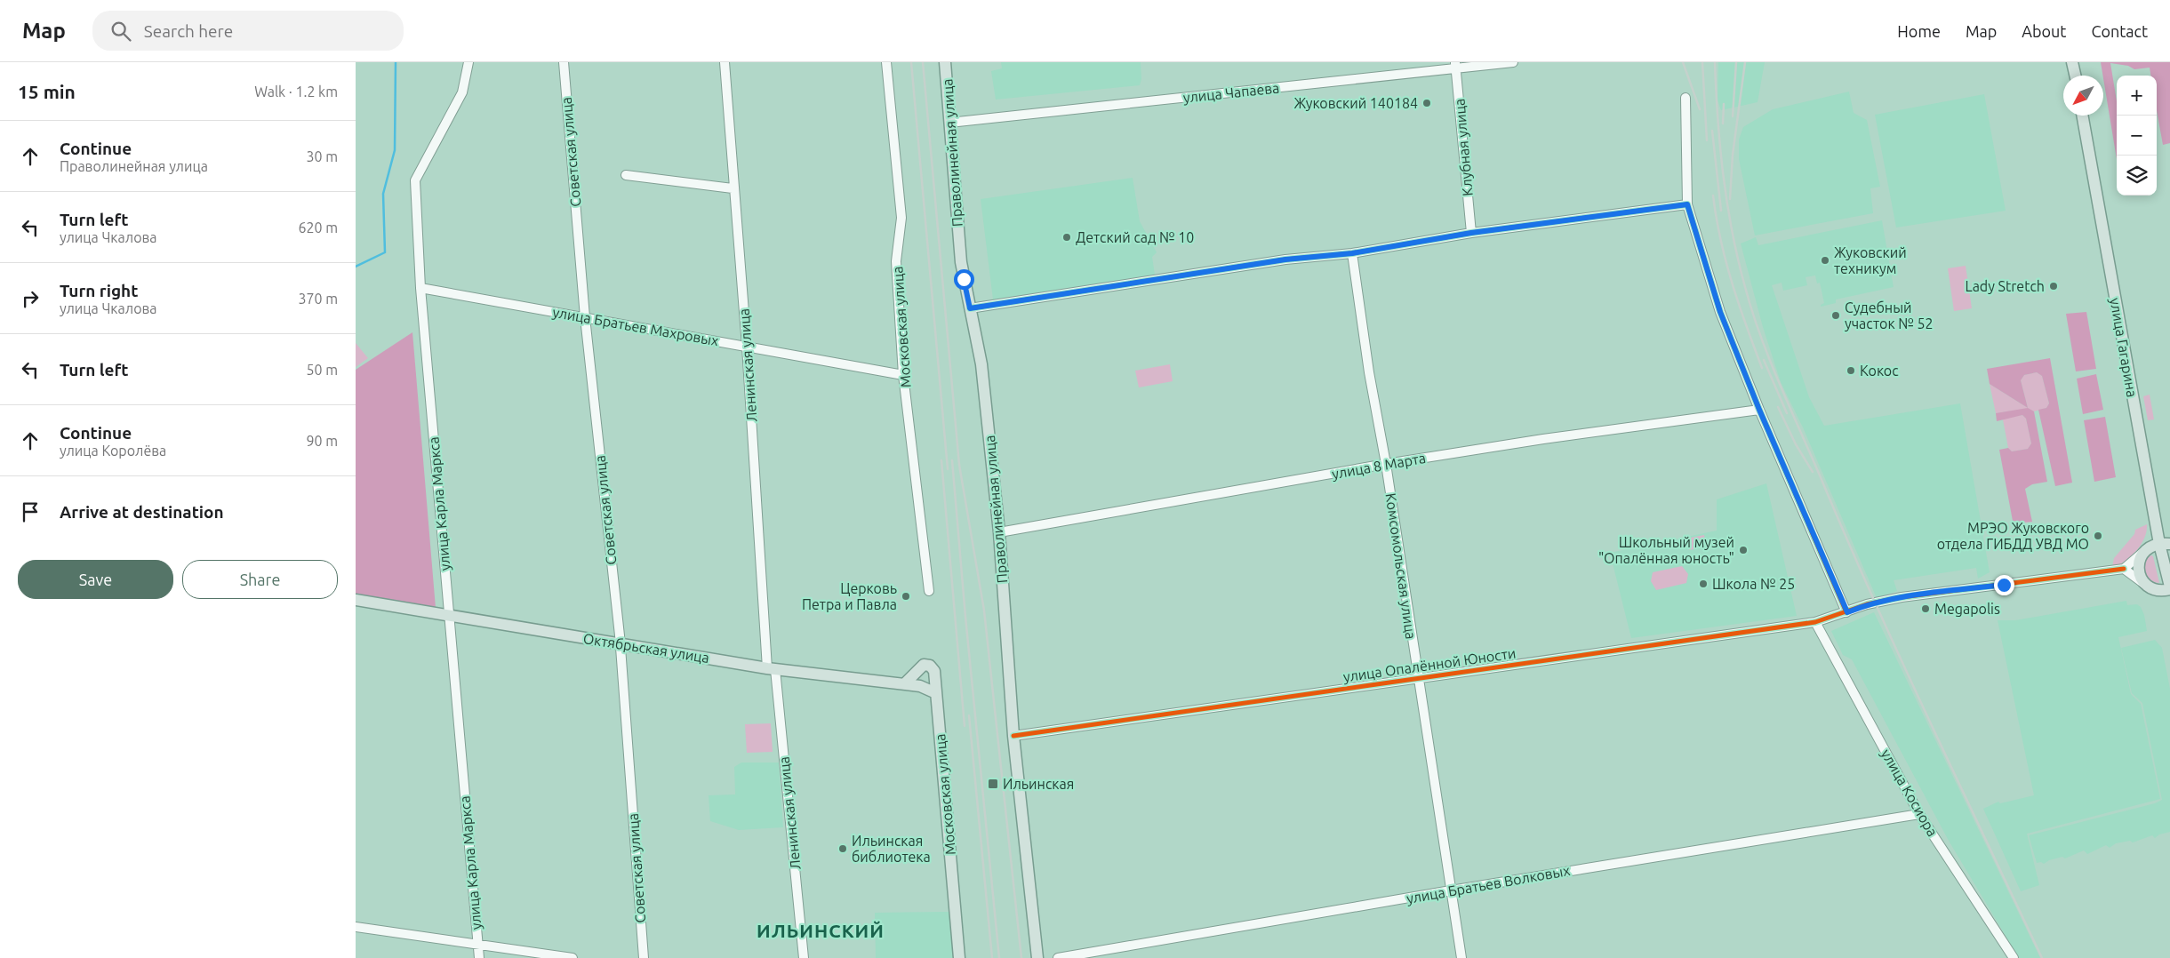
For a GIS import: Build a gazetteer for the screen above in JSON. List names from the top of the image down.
{
  "streets": {
    "main road": [
      "Праволинейная улица",
      "Московская улица",
      "улица Гагарина",
      "Октябрьская улица"
    ],
    "street": [
      "улица Чапаева",
      "Клубная улица",
      "Советская улица",
      "улица Братьев Махровых",
      "Ленинская улица",
      "улица 8 Марта",
      "улица Карла Маркса",
      "Комсомольская улица",
      "улица Опалённой Юности",
      "улица Косиора",
      "улица Братьев Волковых"
    ]
  },
  "crossings": [
    ["улица Чапаева", "Клубная улица"],
    ["улица Чапаева", "Праволинейная улица"],
    ["Советская улица", "улица Братьев Махровых"],
    ["Советская улица", "Октябрьская улица"],
    ["Праволинейная улица", "улица 8 Марта"],
    ["Праволинейная улица", "улица Опалённой Юности"],
    ["улица Братьев Махровых", "Московская улица"],
    ["улица Братьев Махровых", "Ленинская улица"],
    ["улица Братьев Махровых", "улица Карла Маркса"],
    ["Московская улица", "Октябрьская улица"],
    ["Ленинская улица", "Октябрьская улица"],
    ["улица 8 Марта", "Комсомольская улица"],
    ["улица Карла Маркса", "Октябрьская улица"],
    ["Комсомольская улица", "улица Опалённой Юности"],
    ["Комсомольская улица", "улица Братьев Волковых"],
    ["улица Опалённой Юности", "улица Косиора"],
    ["улица Косиора", "улица Братьев Волковых"]
  ],
  "districts": ["ИЛЬИНСКИЙ"],
  "places": {
    "other": [
      "Жуковский 140184",
      "Детский сад № 10",
      "Жуковский техникум",
      "Lady Stretch",
      "Судебный участок № 52",
      "Кокос",
      "МРЭО Жуковского отдела ГИБДД УВД МО",
      "Школьный музей \"Опалённая юность\"",
      "Школа № 25",
      "Церковь Петра и Павла",
      "Megapolis",
      "Ильинская библиотека"
    ],
    "transit": ["Ильинская"]
  },
  "north": "bottom left",
  "page": {
    "header": "Map",
    "search": "Search here",
    "nav": [
      "Home",
      "Map",
      "About",
      "Contact"
    ],
    "heading": ["15 min", "Walk · 1.2 km"],
    "map_buttons": ["+", "−"],
    "list": [
      ["Continue", "Праволинейная улица", "30 m"],
      ["Turn left", "улица Чкалова", "620 m"],
      ["Turn right", "улица Чкалова", "370 m"],
      ["Turn left", "50 m"],
      ["Continue", "улица Королёва", "90 m"],
      "Arrive at destination"
    ],
    "buttons": ["Save", "Share"]
  }
}
